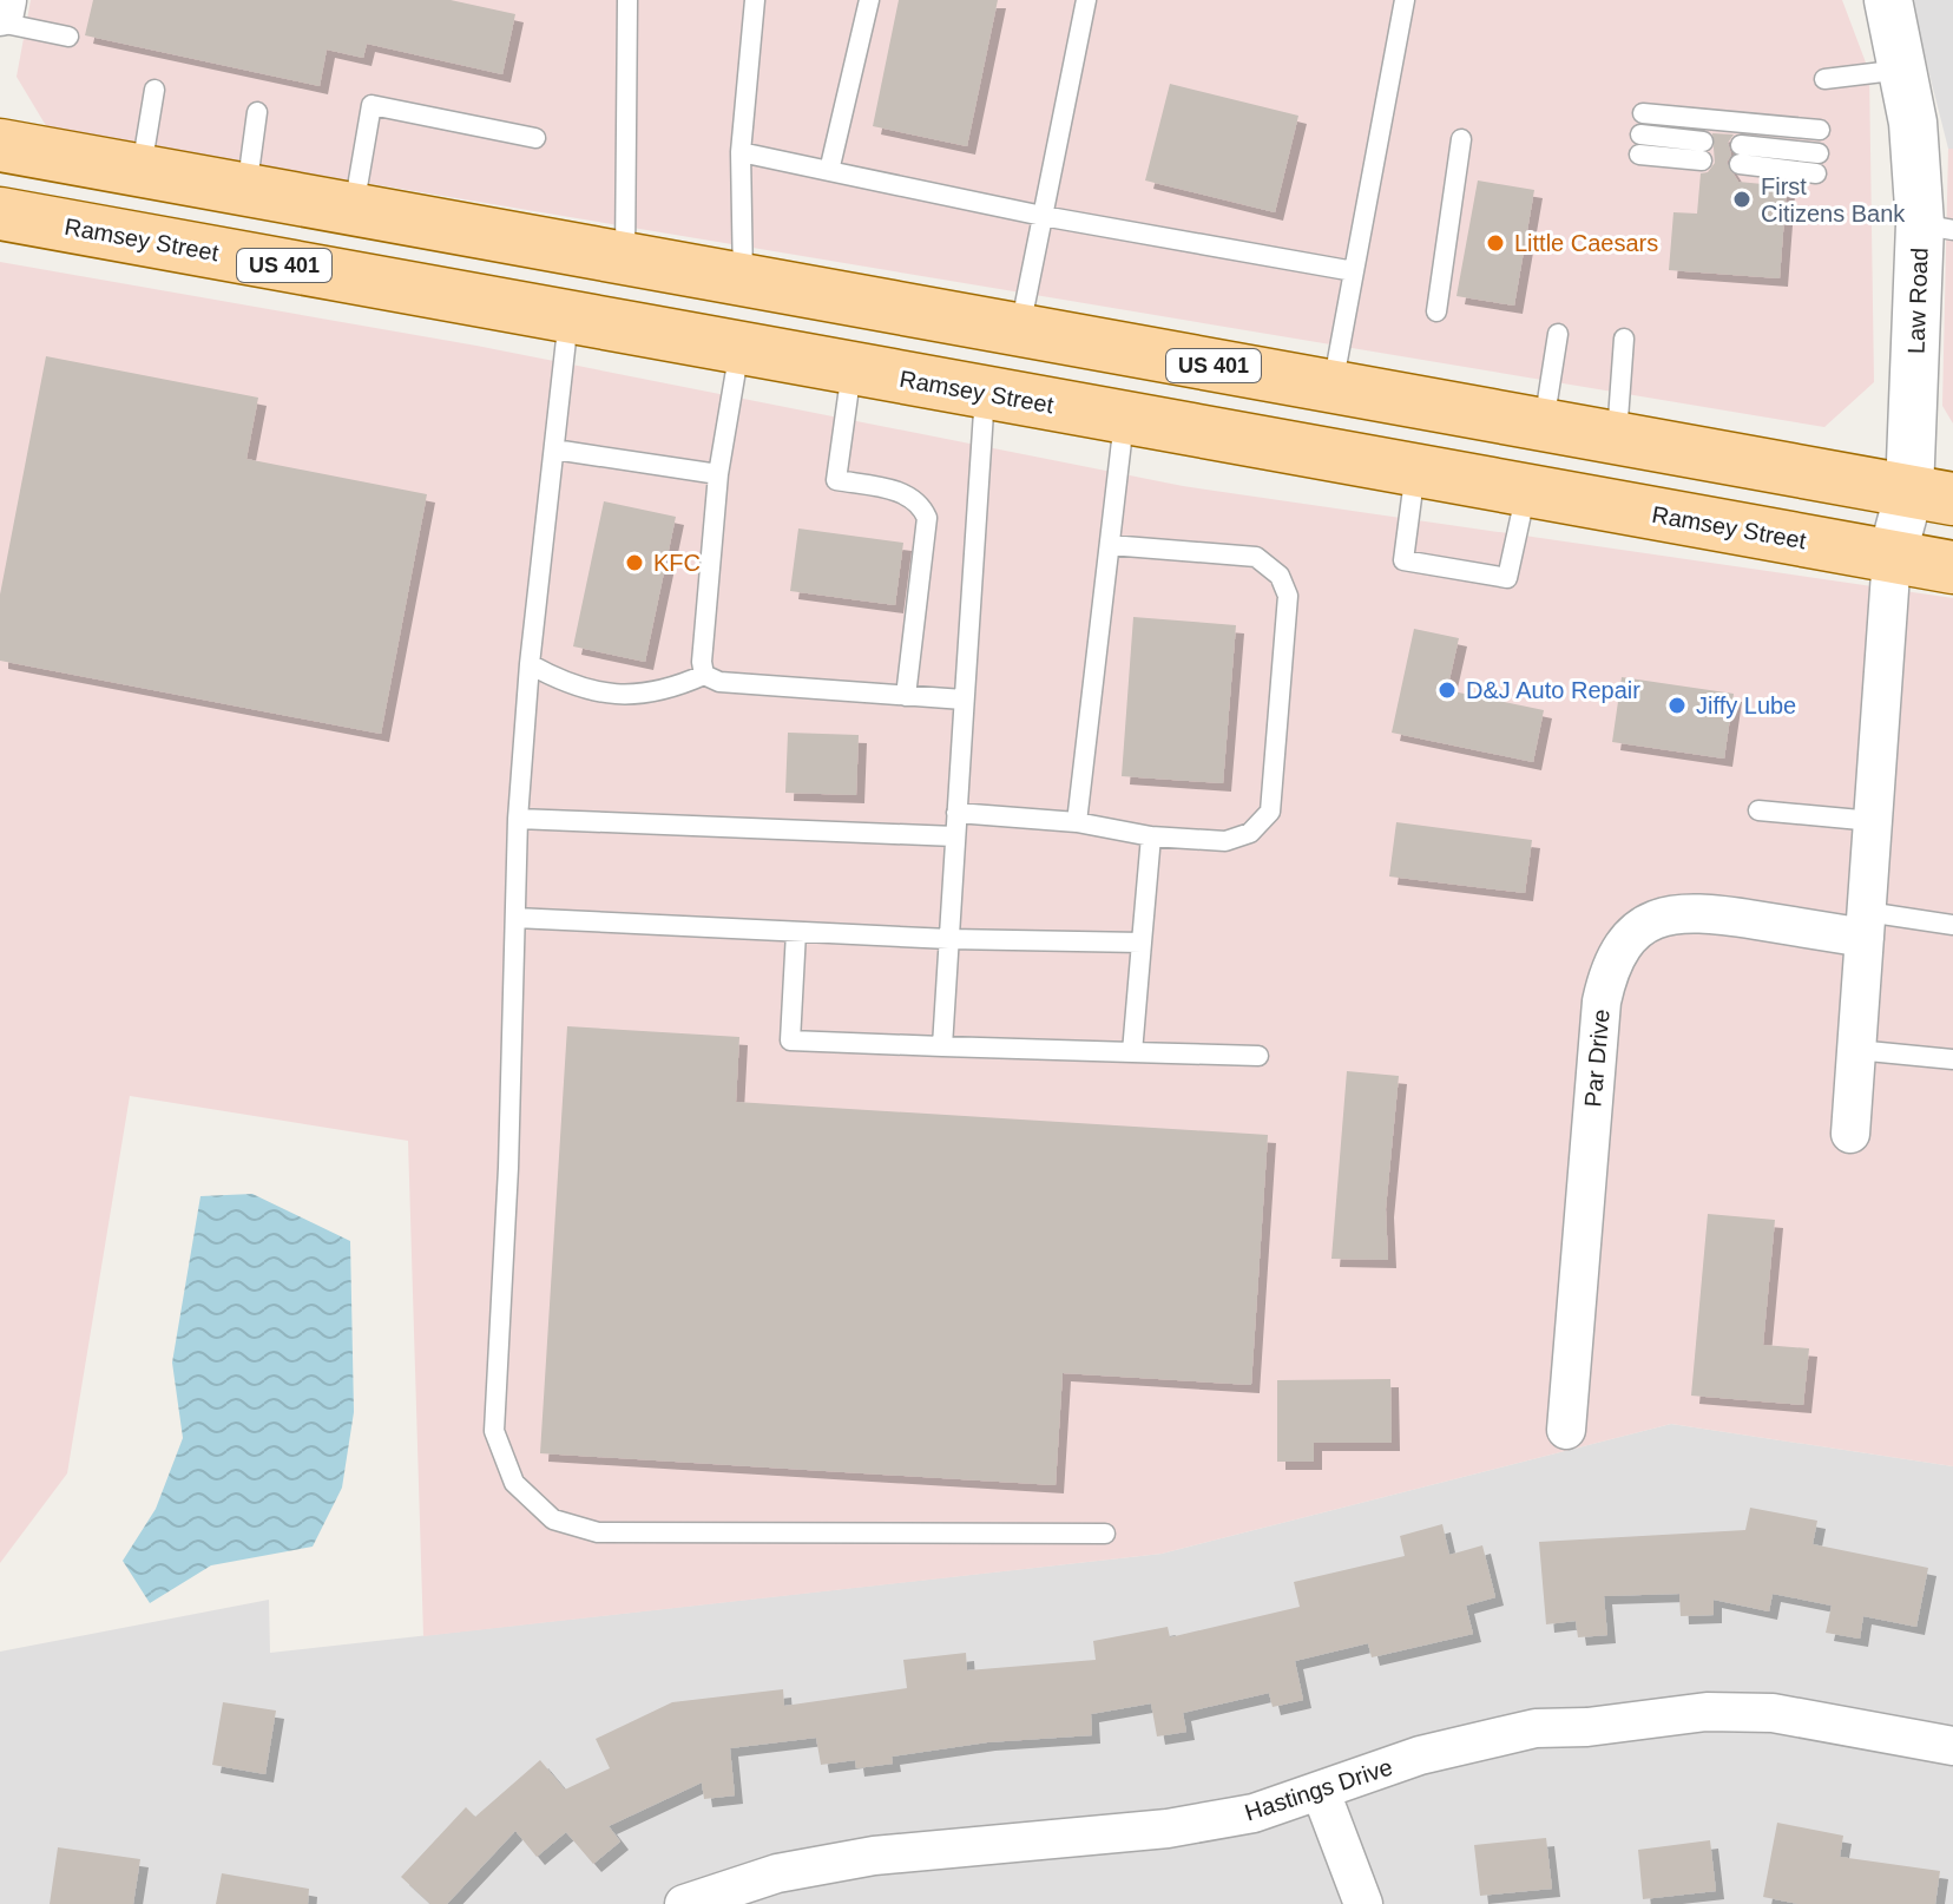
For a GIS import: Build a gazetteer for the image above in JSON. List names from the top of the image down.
{
  "streets": {
    "main road": ["Ramsey Street", "US 401"],
    "street": ["Law Road", "Par Drive", "Hastings Drive"]
  },
  "crossings": [
    ["Ramsey Street", "Law Road"],
    ["US 401", "Law Road"]
  ],
  "places": [
    "First Citizens Bank",
    "Little Caesars",
    "KFC",
    "D&J Auto Repair",
    "Jiffy Lube"
  ]
}
